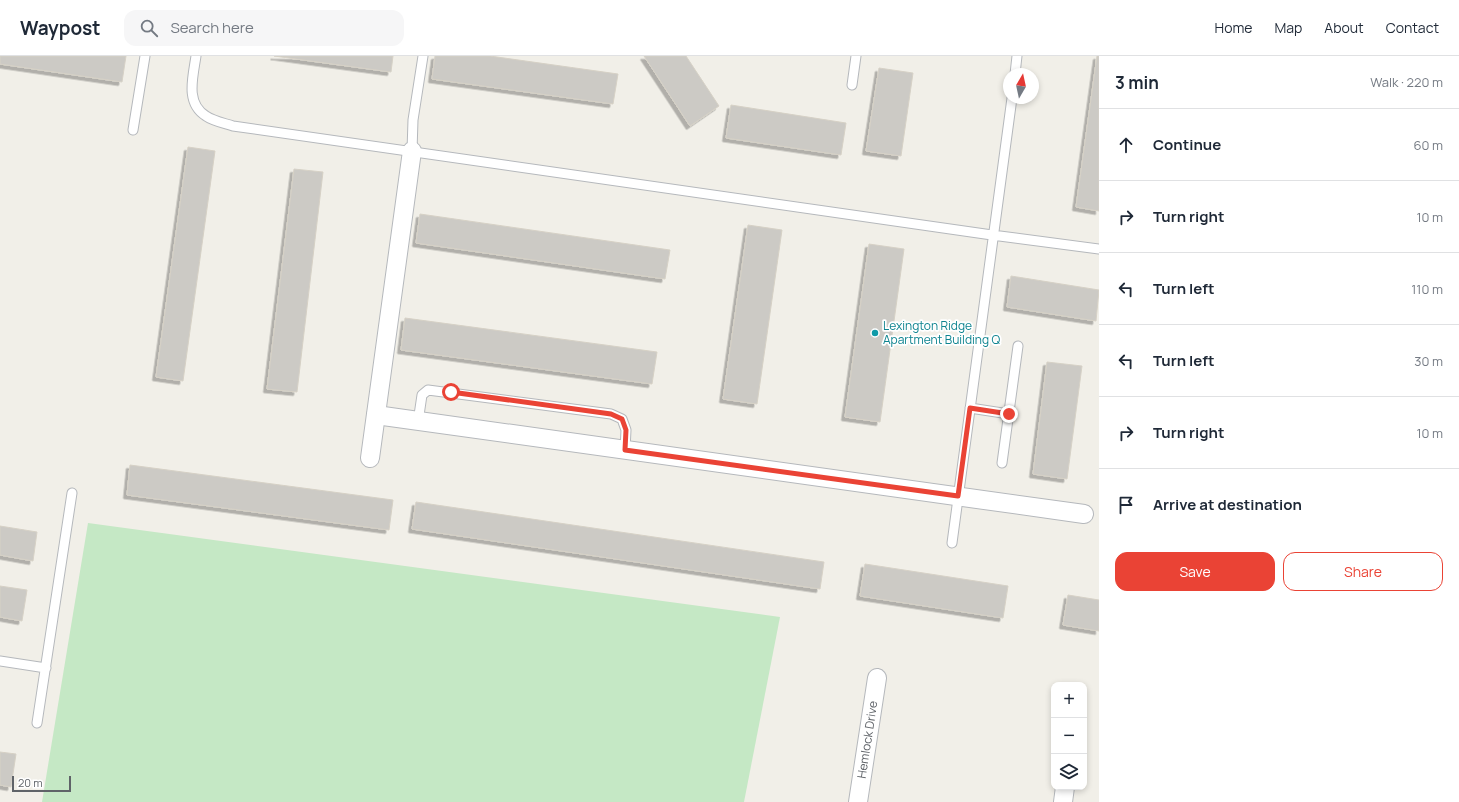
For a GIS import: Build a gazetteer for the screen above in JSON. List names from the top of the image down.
{
  "streets": {
    "street": ["Hemlock Drive"]
  },
  "places": ["Lexington Ridge Apartment Building Q"],
  "scale_bar": "20 m",
  "north": "top",
  "page": {
    "header": "Waypost",
    "search": "Search here",
    "nav": [
      "Home",
      "Map",
      "About",
      "Contact"
    ],
    "heading": ["3 min", "Walk · 220 m"],
    "list": [
      ["Continue", "60 m"],
      ["Turn right", "10 m"],
      ["Turn left", "110 m"],
      ["Turn left", "30 m"],
      ["Turn right", "10 m"],
      "Arrive at destination"
    ],
    "buttons": ["Save", "Share"],
    "map_buttons": ["+", "−"],
    "scale": "20 m"
  }
}
